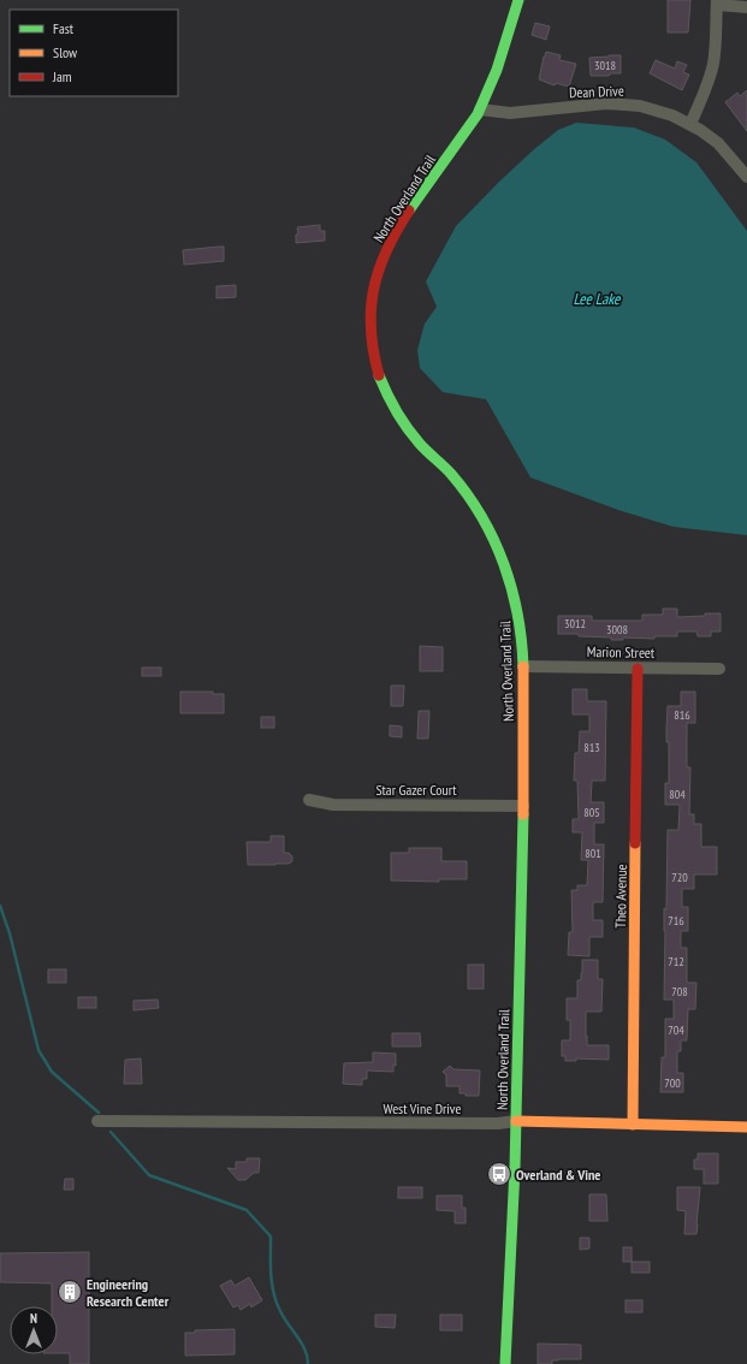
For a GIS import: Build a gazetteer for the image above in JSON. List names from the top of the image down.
{
  "streets": {
    "main road": ["North Overland Trail", "Theo Avenue", "West Vine Drive"],
    "street": ["Dean Drive", "Marion Street", "Star Gazer Court"]
  },
  "crossings": [
    ["Dean Drive", "North Overland Trail"],
    ["North Overland Trail", "Marion Street"],
    ["North Overland Trail", "Star Gazer Court"],
    ["North Overland Trail", "West Vine Drive"],
    ["Marion Street", "Theo Avenue"],
    ["Theo Avenue", "West Vine Drive"]
  ],
  "water": ["Lee Lake"],
  "places": {
    "bus stop": ["Overland & Vine"],
    "building": ["Engineering Research Center"]
  },
  "house_numbers": [
    "3018",
    "3012",
    "3008",
    "816",
    "813",
    "804",
    "805",
    "801",
    "720",
    "716",
    "712",
    "708",
    "704",
    "700"
  ],
  "legend": ["Fast", "Slow", "Jam"],
  "north": "top"
}
